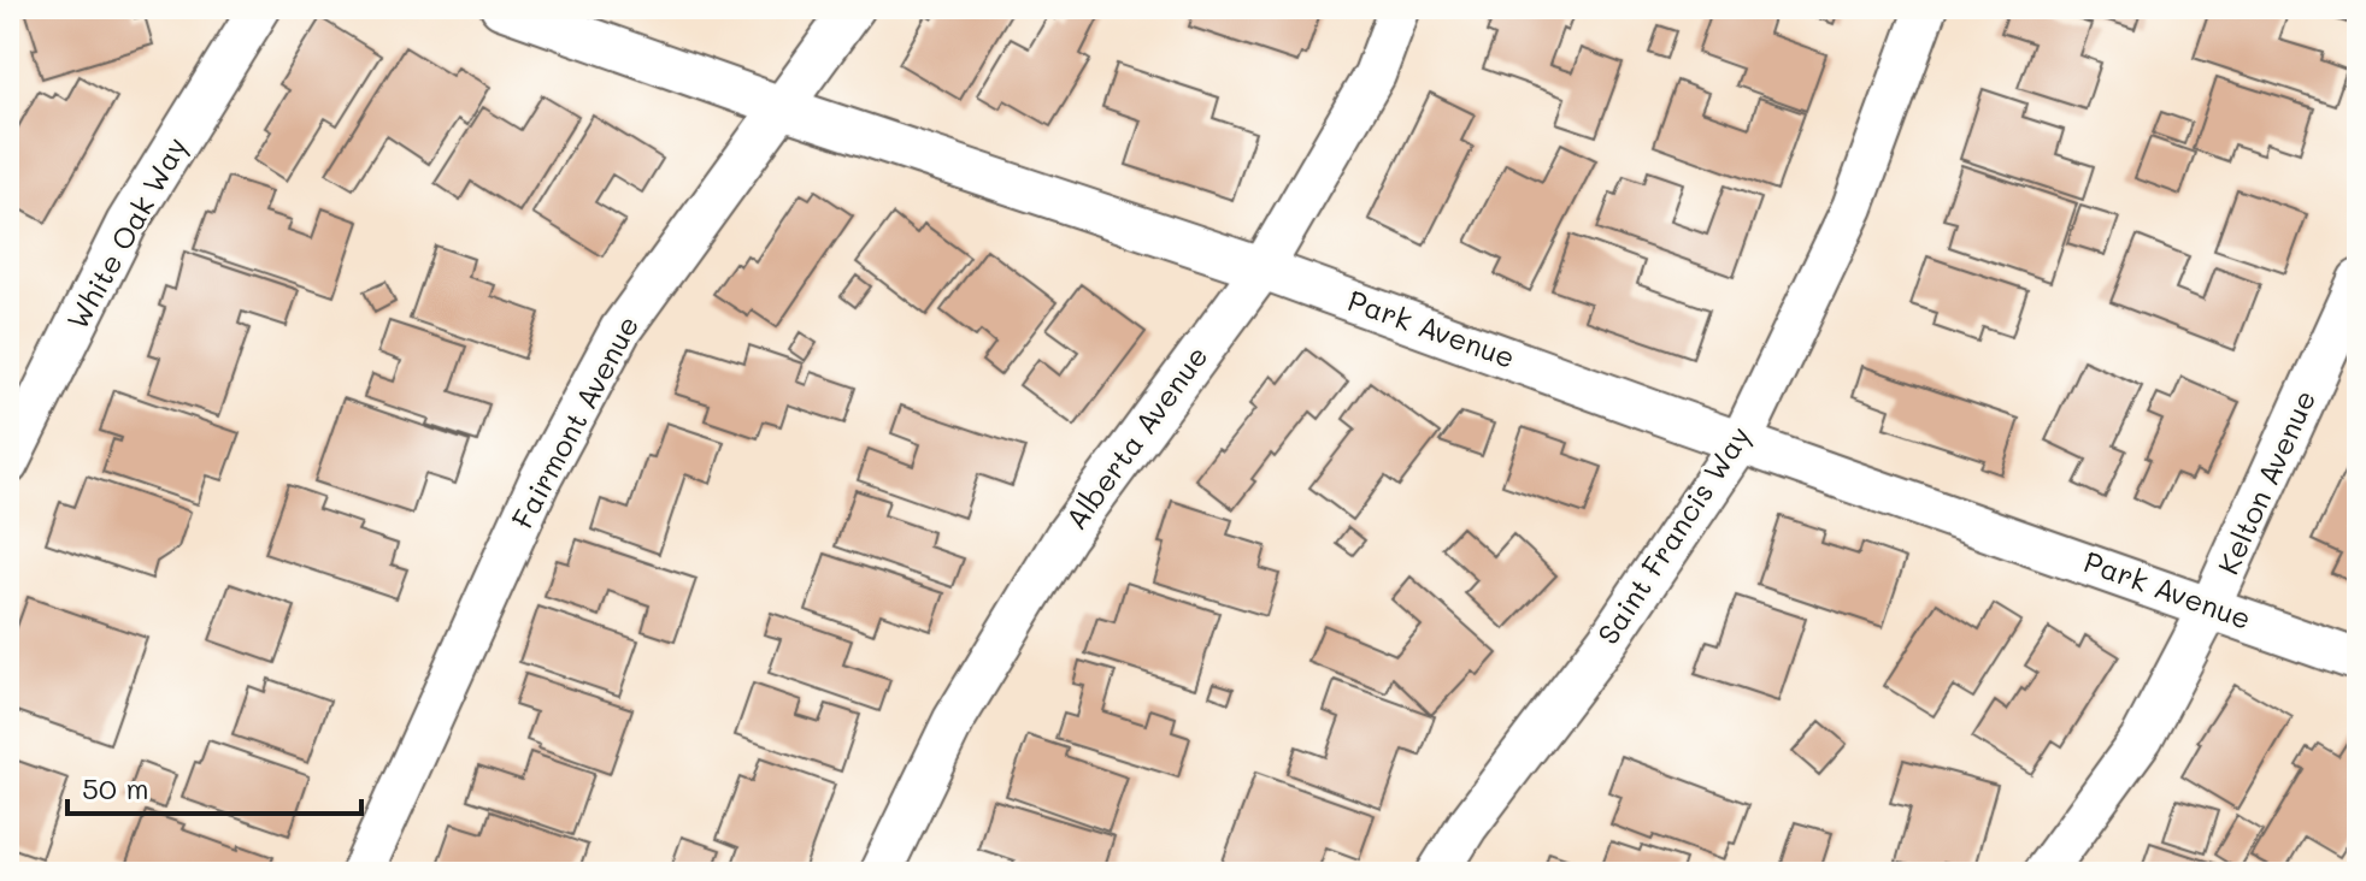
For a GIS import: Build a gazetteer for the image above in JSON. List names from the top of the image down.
{
  "streets": {
    "street": [
      "White Oak Way",
      "Park Avenue",
      "Fairmont Avenue",
      "Alberta Avenue",
      "Kelton Avenue",
      "Saint Francis Way"
    ]
  },
  "crossings": [
    ["Park Avenue", "Fairmont Avenue"],
    ["Park Avenue", "Alberta Avenue"],
    ["Park Avenue", "Kelton Avenue"],
    ["Park Avenue", "Saint Francis Way"]
  ],
  "scale_bar": "50 m"
}
